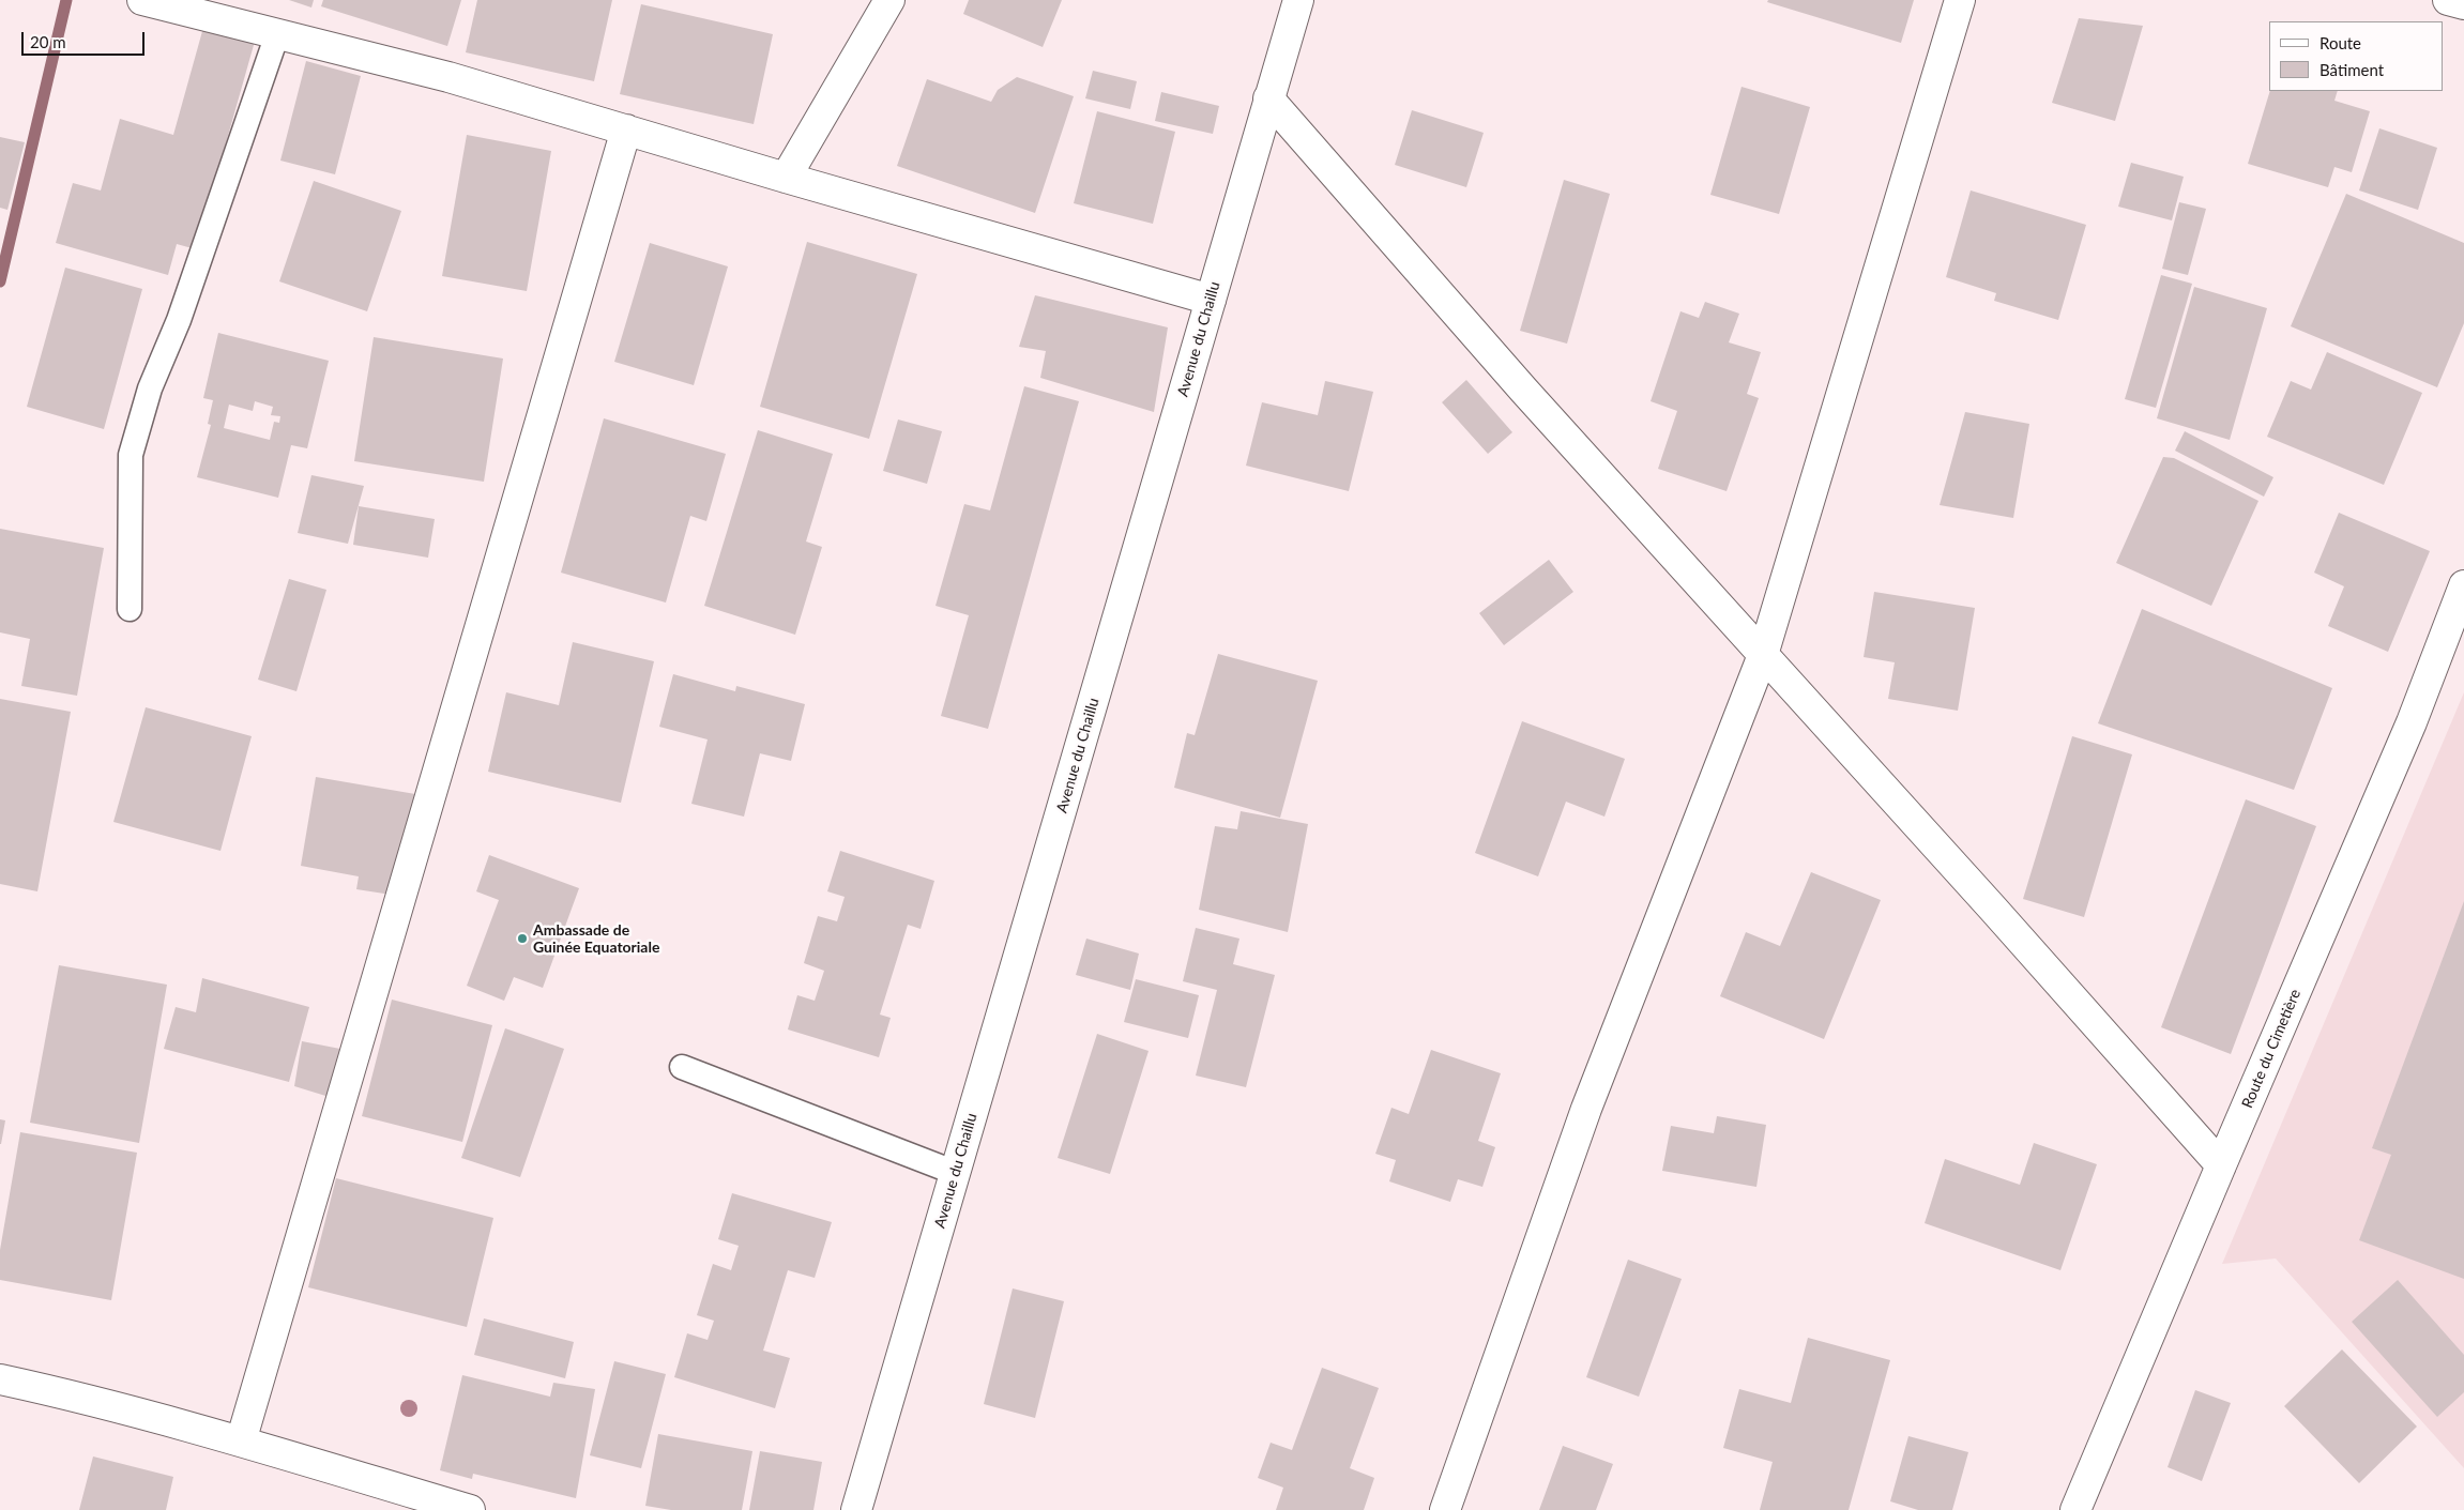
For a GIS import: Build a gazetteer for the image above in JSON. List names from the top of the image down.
{
  "streets": {
    "street": ["Avenue du Chaillu", "Route du Cimetière"]
  },
  "places": ["Ambassade de Guinée Equatoriale"],
  "legend": ["Route", "Bâtiment"],
  "scale_bar": "20 m"
}
